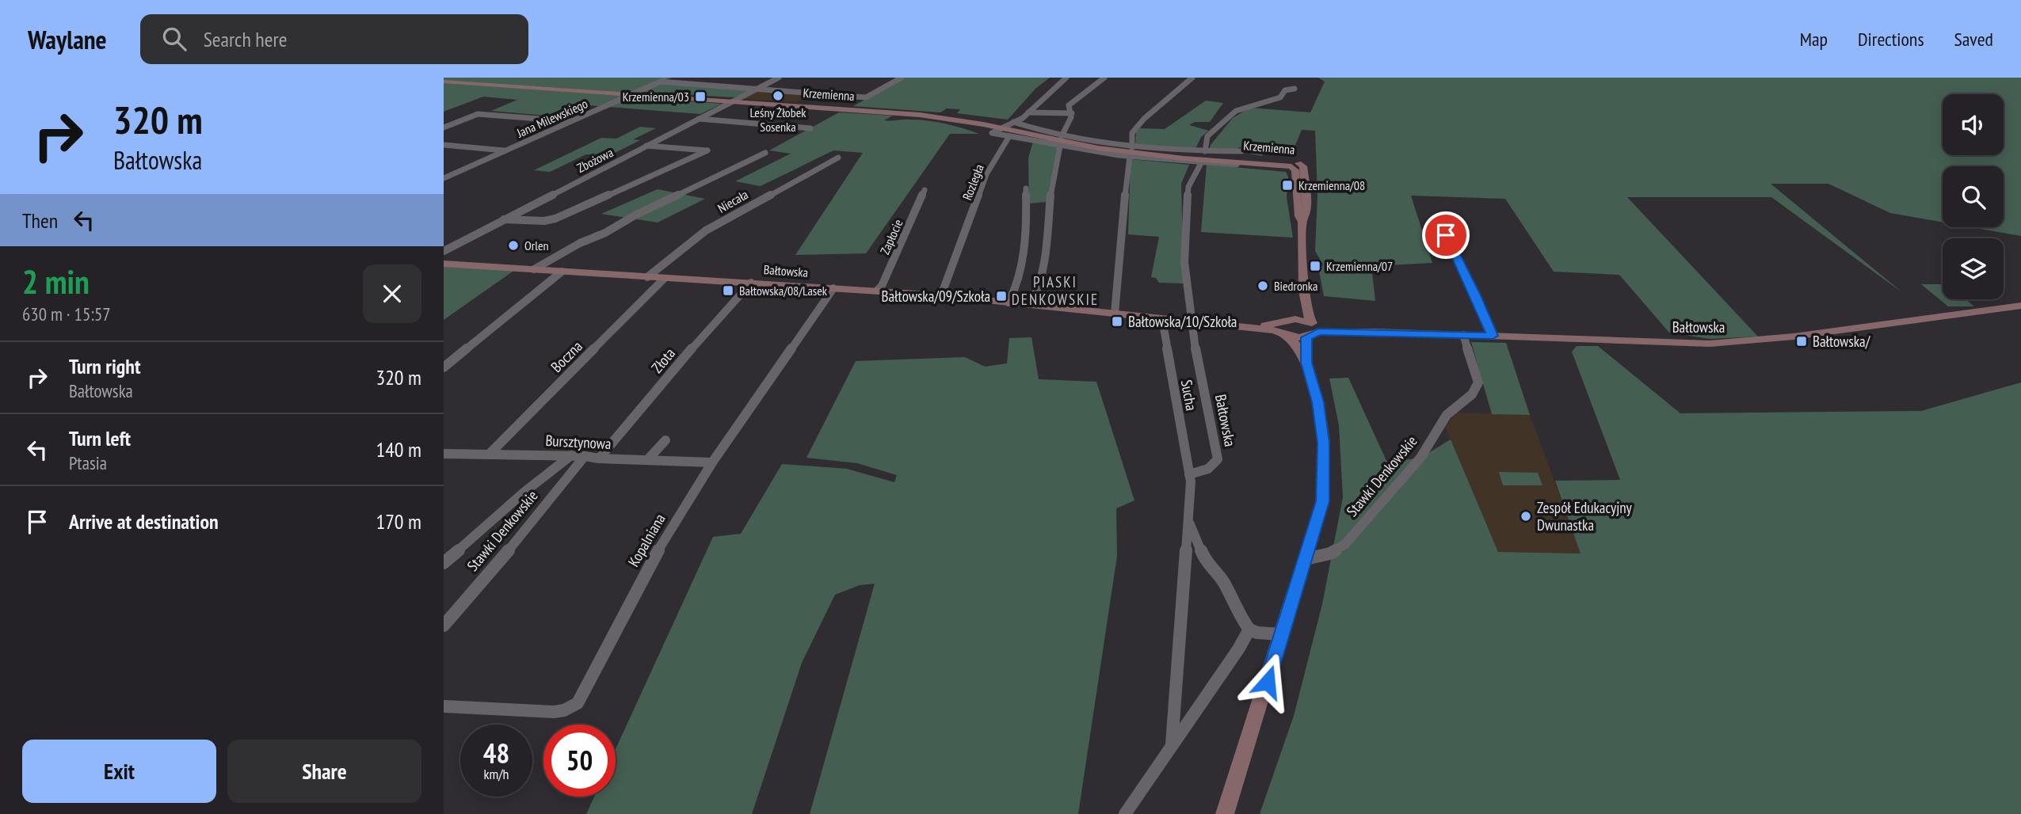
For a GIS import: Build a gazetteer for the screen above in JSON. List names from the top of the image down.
{
  "streets": {
    "main road": ["Krzemienna", "Bałtowska"],
    "street": [
      "Jana Milewskiego",
      "Zbożowa",
      "Rozległa",
      "Niecała",
      "Zapłocie",
      "Boczna",
      "Złota",
      "Sucha",
      "Bursztynowa",
      "Stawki Denkowskie",
      "Kopalniana"
    ]
  },
  "crossings": [
    ["Krzemienna", "Jana Milewskiego"],
    ["Krzemienna", "Zbożowa"],
    ["Krzemienna", "Bałtowska"],
    ["Rozległa", "Bałtowska"],
    ["Niecała", "Bałtowska"],
    ["Zapłocie", "Bałtowska"],
    ["Bałtowska", "Boczna"],
    ["Bałtowska", "Złota"],
    ["Bałtowska", "Sucha"],
    ["Bałtowska", "Stawki Denkowskie"],
    ["Bałtowska", "Kopalniana"],
    ["Boczna", "Bursztynowa"],
    ["Złota", "Bursztynowa"],
    ["Bursztynowa", "Stawki Denkowskie"],
    ["Bursztynowa", "Kopalniana"]
  ],
  "districts": ["PIASKI DENKOWSKIE"],
  "places": {
    "other": [
      "Leśny Żłobek Sosenka",
      "Orlen",
      "Biedronka",
      "Zespół Edukacyjny Dwunastka"
    ],
    "transit": [
      "Krzemienna/03",
      "Krzemienna/08",
      "Krzemienna/07",
      "Bałtowska/08/Lasek",
      "Bałtowska/09/Szkoła",
      "Bałtowska/10/Szkoła",
      "Bałtowska/"
    ]
  },
  "page": {
    "header": "Waylane",
    "search": "Search here",
    "nav": ["Map", "Directions", "Saved"],
    "turn": ["320 m", "Bałtowska"],
    "then": "Then",
    "heading": ["2 min", "630 m · 15:57"],
    "list": [
      {
        "name": "Turn right",
        "note": "Bałtowska",
        "value": "320 m"
      },
      {
        "name": "Turn left",
        "note": "Ptasia",
        "value": "140 m"
      },
      {
        "name": "Arrive at destination",
        "value": "170 m"
      }
    ],
    "speed": "48 km/h",
    "limit": "50",
    "buttons": ["Exit", "Share"]
  }
}
